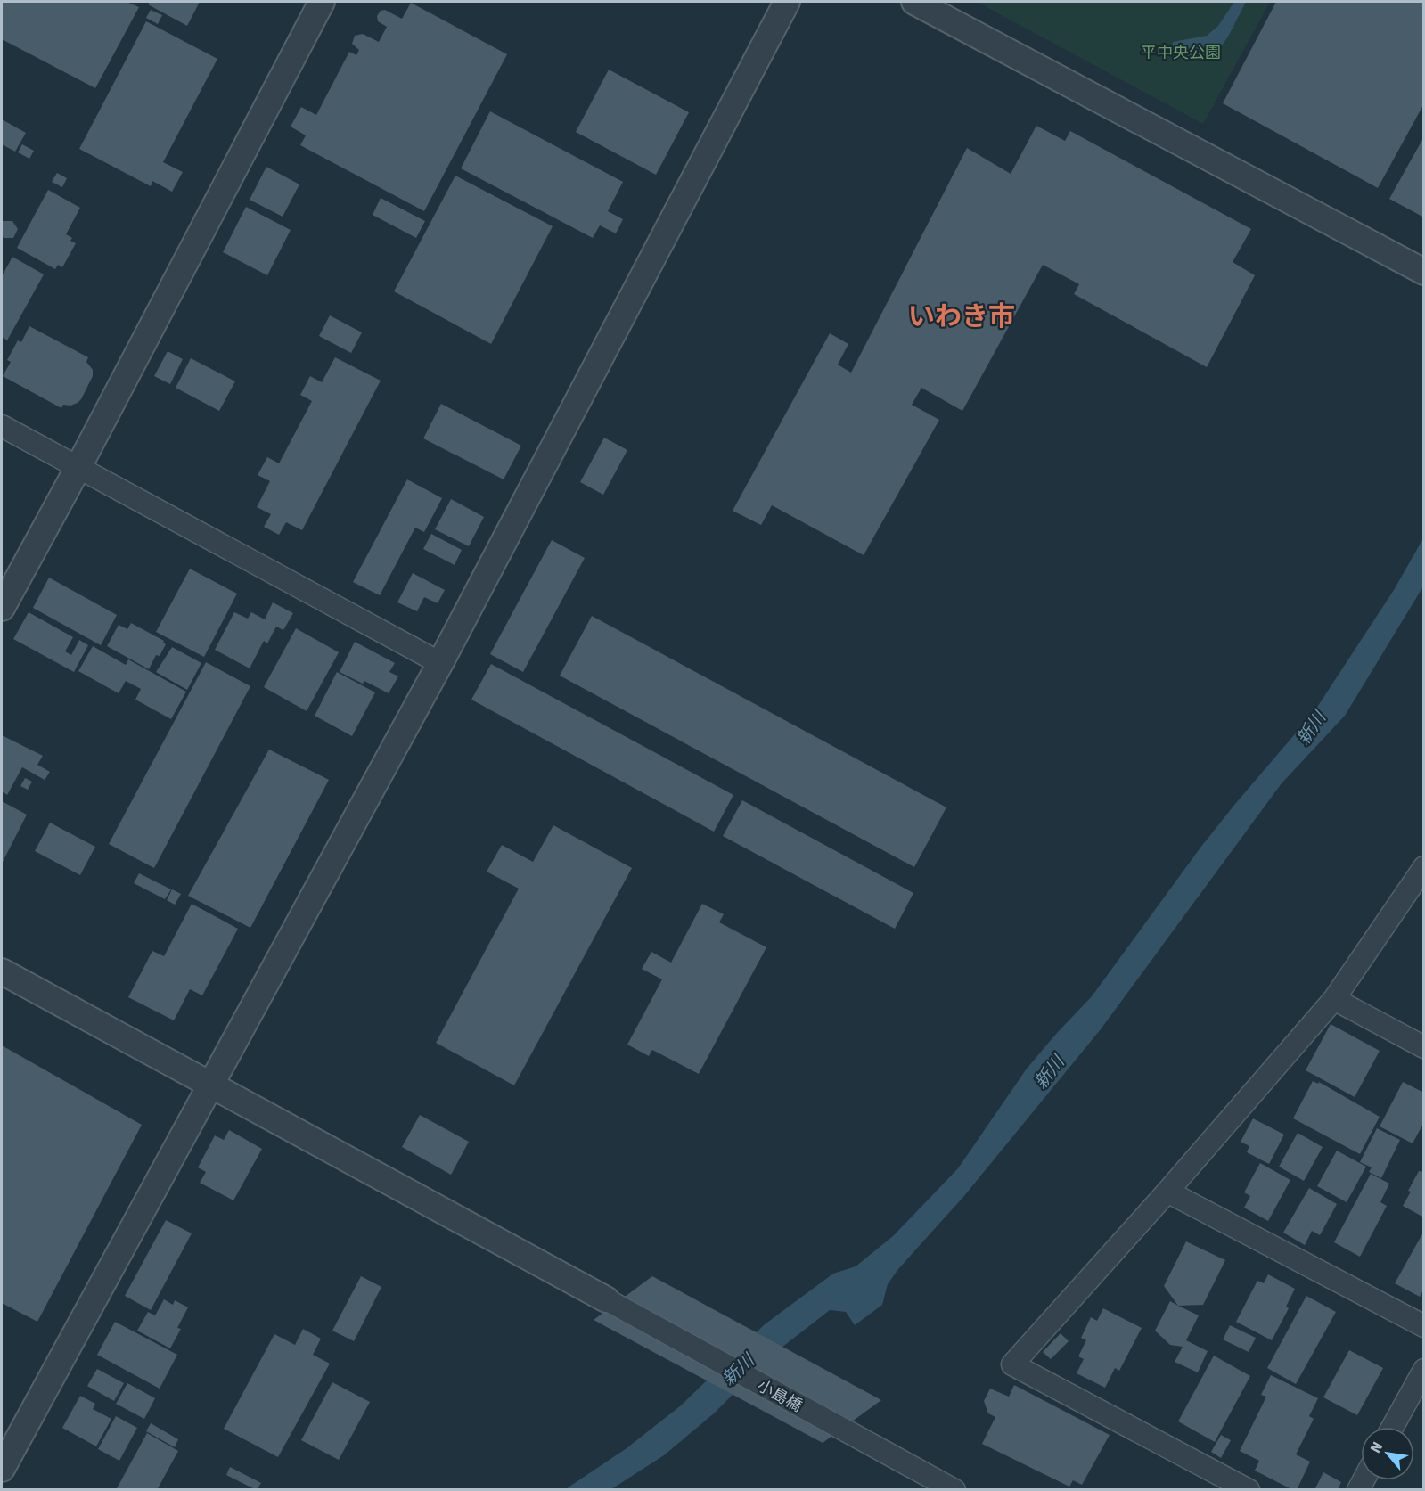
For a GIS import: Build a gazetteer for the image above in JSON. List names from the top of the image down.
{
  "streets": {
    "street": ["小島橋"]
  },
  "districts": ["いわき市"],
  "water": ["新川"],
  "parks": ["平中央公園"],
  "north": "top left"
}
